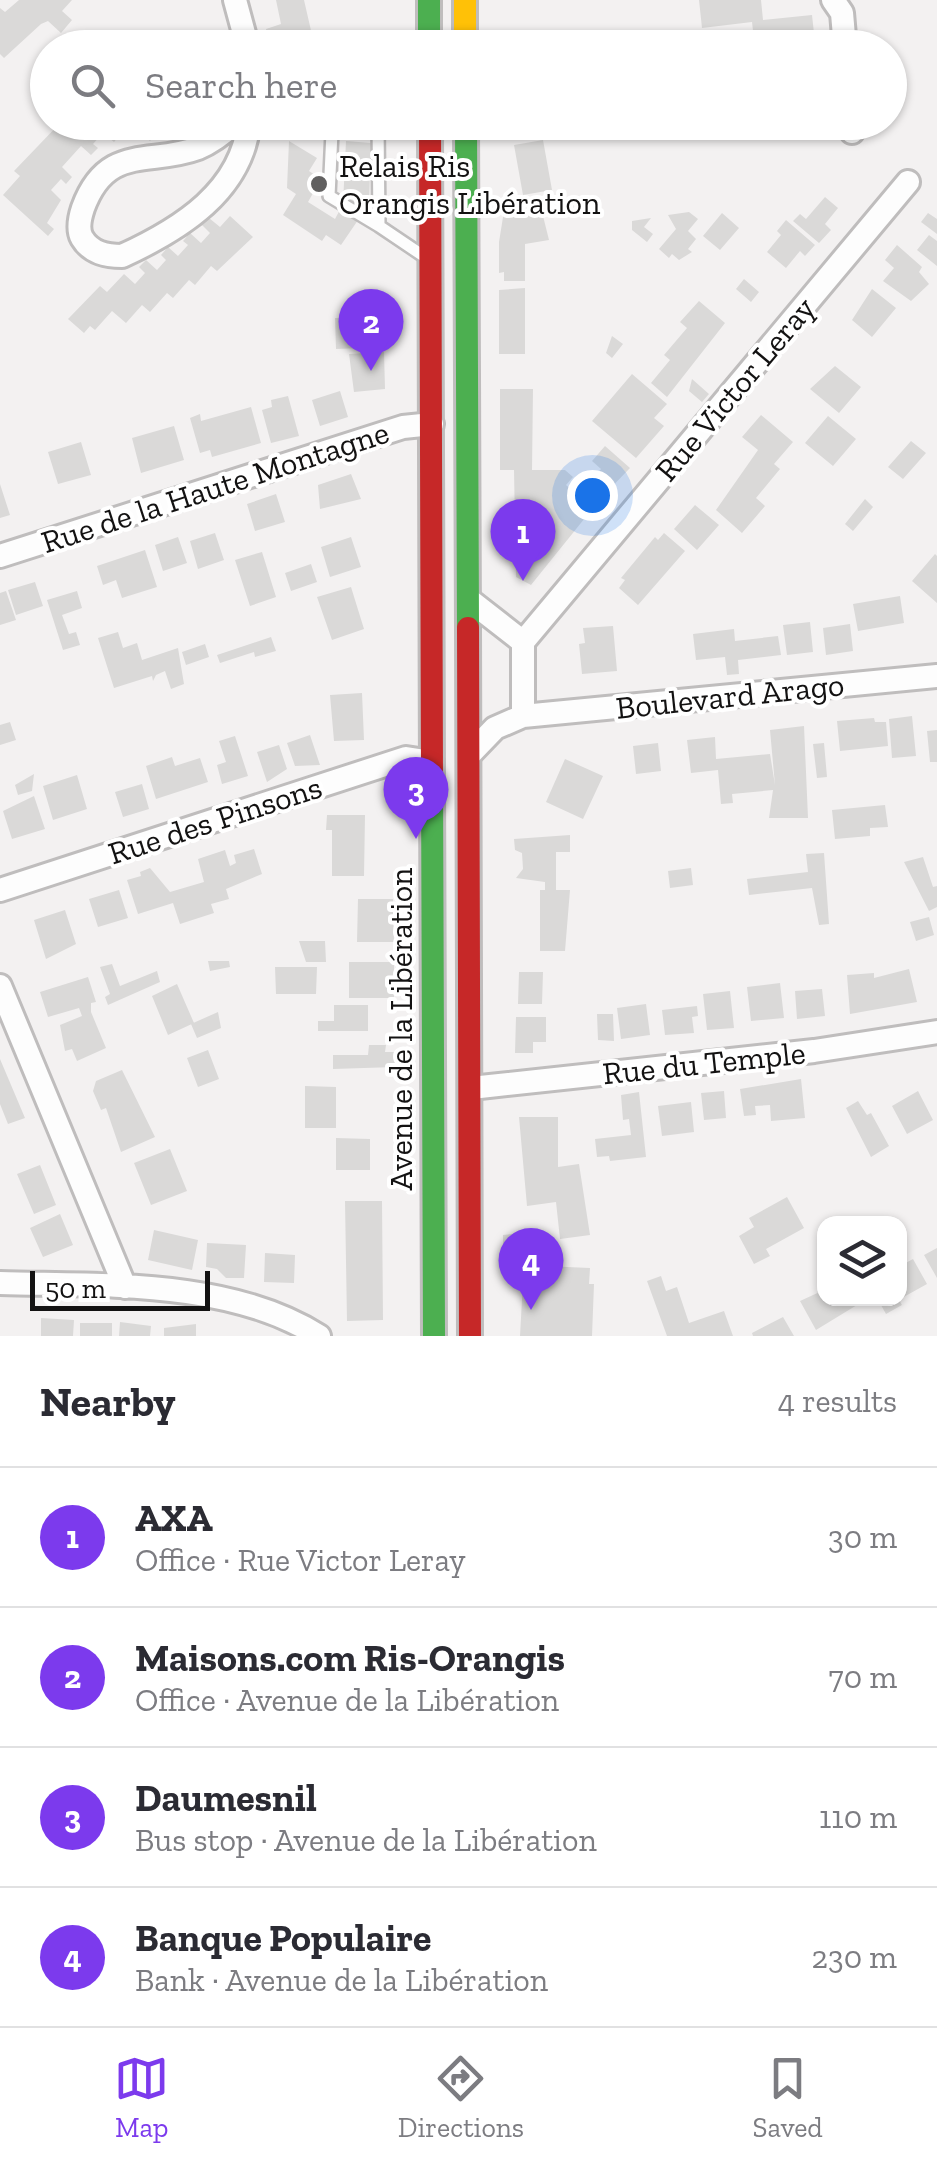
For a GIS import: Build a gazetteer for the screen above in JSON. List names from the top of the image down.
{
  "streets": {
    "main road": ["Avenue de la Libération"],
    "street": [
      "Rue Victor Leray",
      "Rue de la Haute Montagne",
      "Boulevard Arago",
      "Rue des Pinsons",
      "Rue du Temple"
    ]
  },
  "crossings": [
    ["Rue de la Haute Montagne", "Avenue de la Libération"],
    ["Rue des Pinsons", "Avenue de la Libération"],
    ["Avenue de la Libération", "Rue du Temple"]
  ],
  "places": ["Relais Ris Orangis Libération"],
  "scale_bar": "50 m",
  "page": {
    "search": "Search here",
    "pins": [
      "2",
      "1",
      "3",
      "4"
    ],
    "scale": "50 m",
    "heading": ["Nearby", "4 results"],
    "list": [
      {
        "mark": "1",
        "name": "AXA",
        "note": "Office · Rue Victor Leray",
        "value": "30 m"
      },
      {
        "mark": "2",
        "name": "Maisons.com Ris-Orangis",
        "note": "Office · Avenue de la Libération",
        "value": "70 m"
      },
      {
        "mark": "3",
        "name": "Daumesnil",
        "note": "Bus stop · Avenue de la Libération",
        "value": "110 m"
      },
      {
        "mark": "4",
        "name": "Banque Populaire",
        "note": "Bank · Avenue de la Libération",
        "value": "230 m"
      }
    ],
    "nav": ["Map", "Directions", "Saved"]
  }
}
